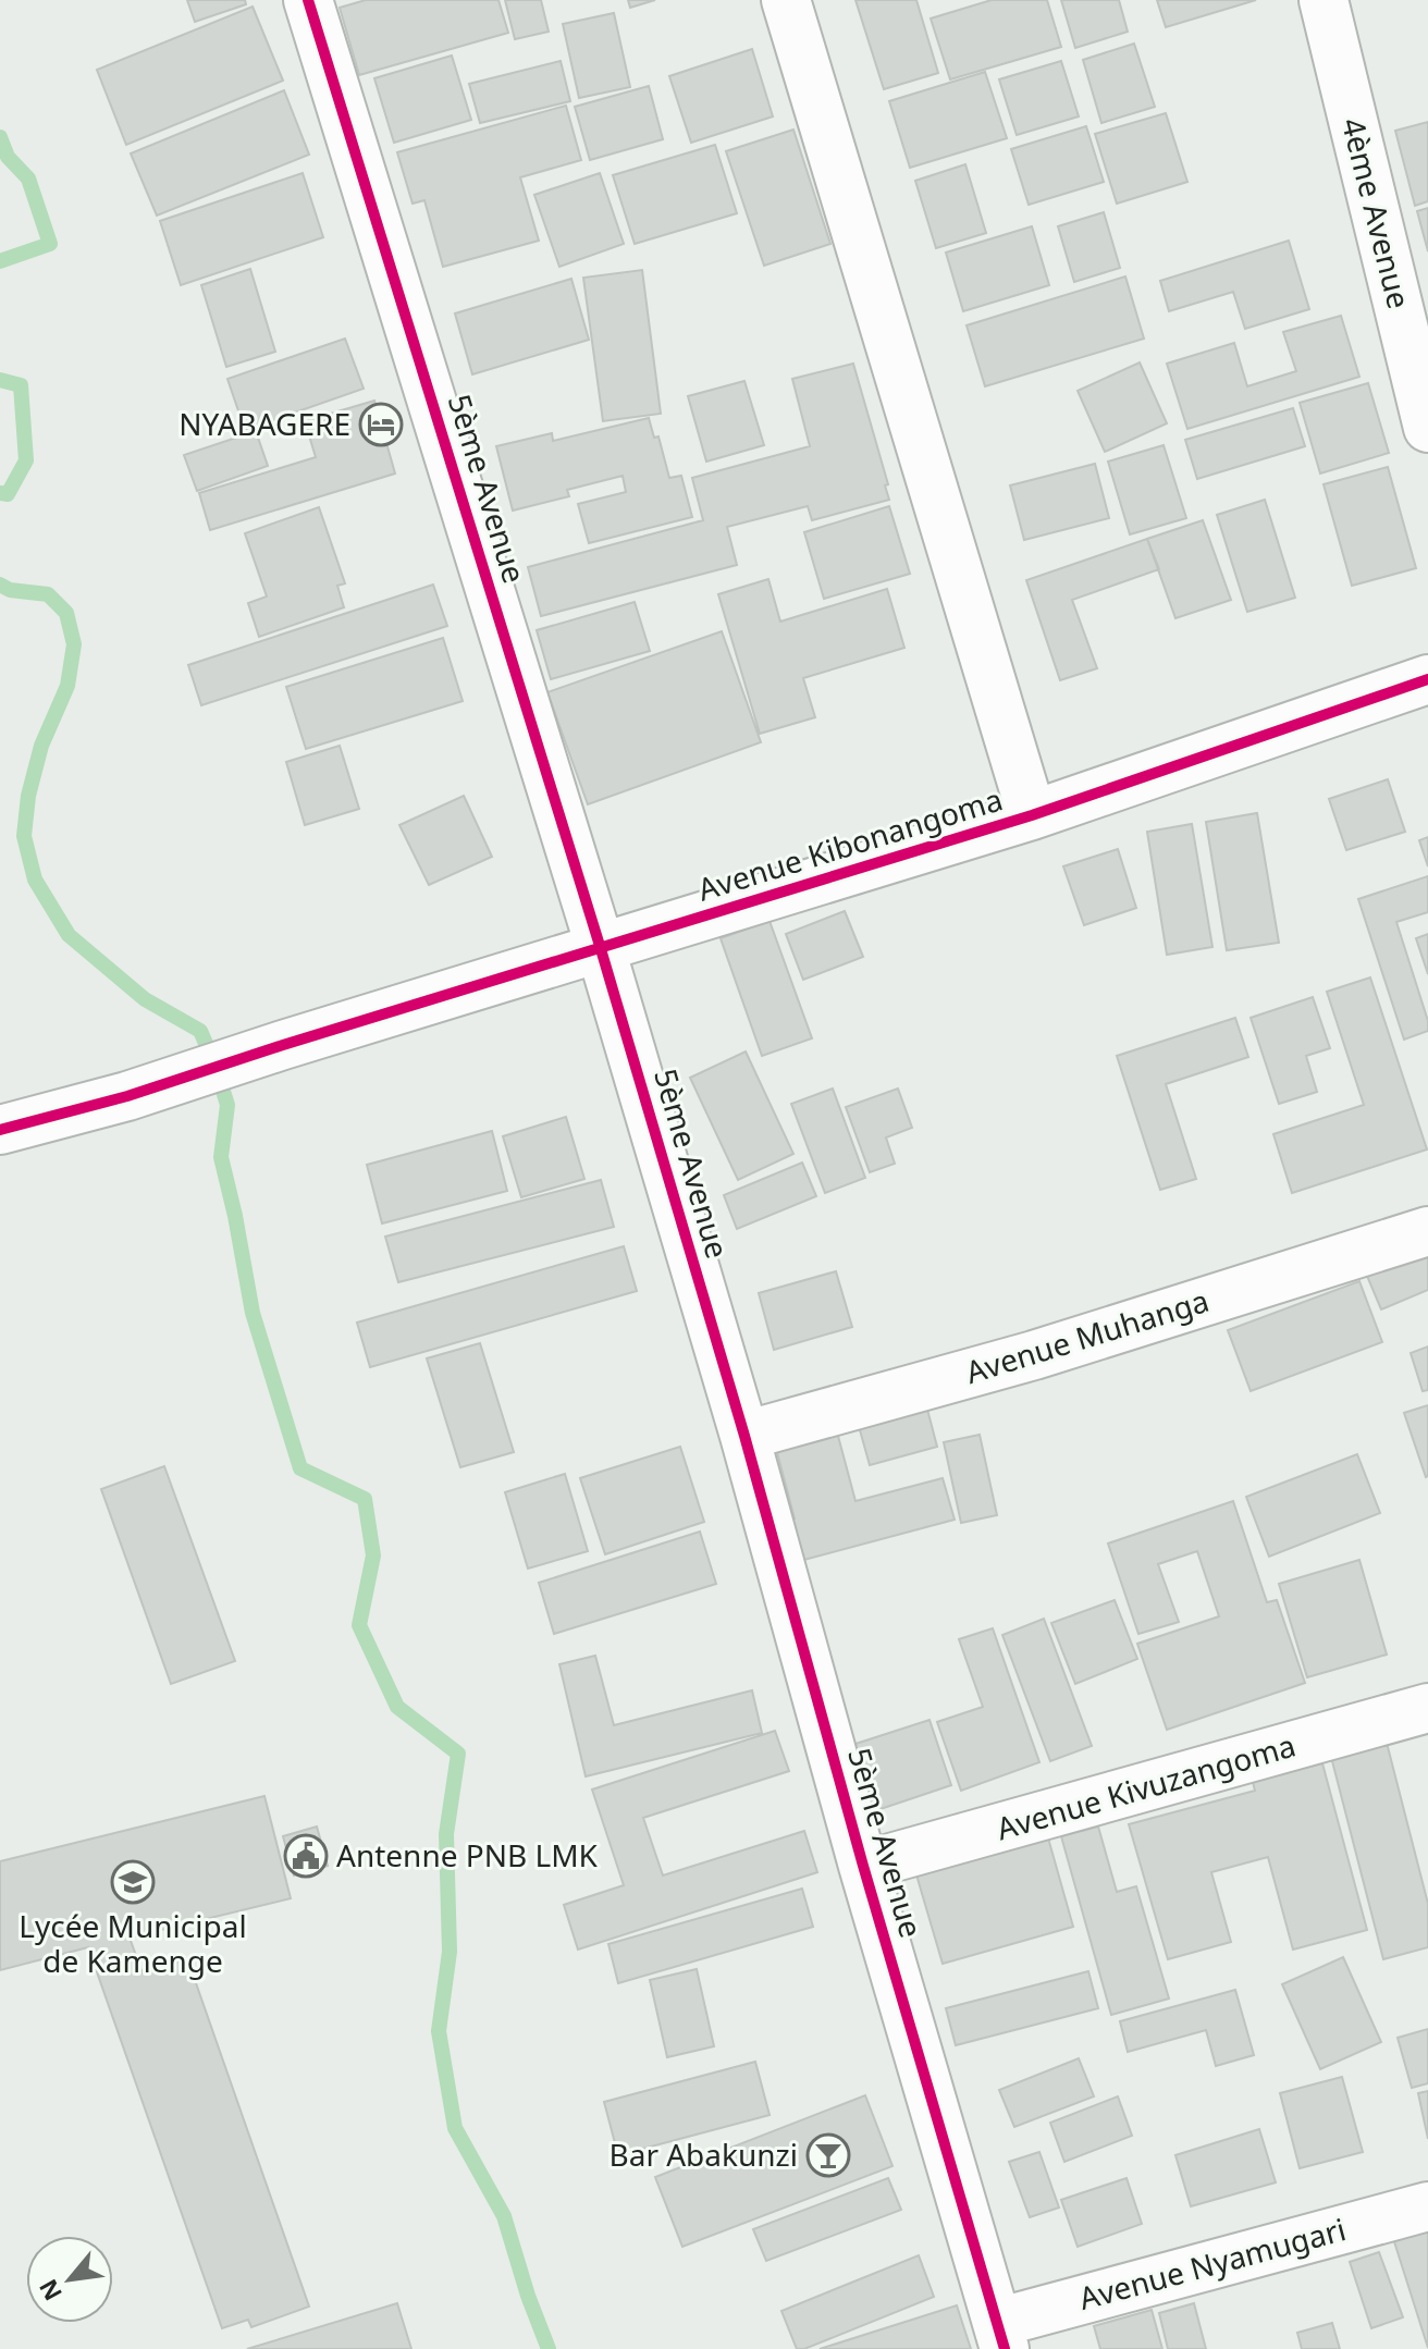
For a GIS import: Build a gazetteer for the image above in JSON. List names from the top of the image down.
{
  "streets": {
    "street": [
      "4ème Avenue",
      "5ème Avenue",
      "Avenue Kibonangoma",
      "Avenue Muhanga",
      "Avenue Kivuzangoma",
      "Avenue Nyamugari"
    ]
  },
  "crossings": [
    ["5ème Avenue", "Avenue Kibonangoma"],
    ["5ème Avenue", "Avenue Muhanga"],
    ["5ème Avenue", "Avenue Kivuzangoma"],
    ["5ème Avenue", "Avenue Nyamugari"]
  ],
  "places": {
    "hotel": ["NYABAGERE"],
    "public building": ["Antenne PNB LMK"],
    "school or university": ["Lycée Municipal de Kamenge"],
    "bar": ["Bar Abakunzi"]
  },
  "north": "bottom left"
}
